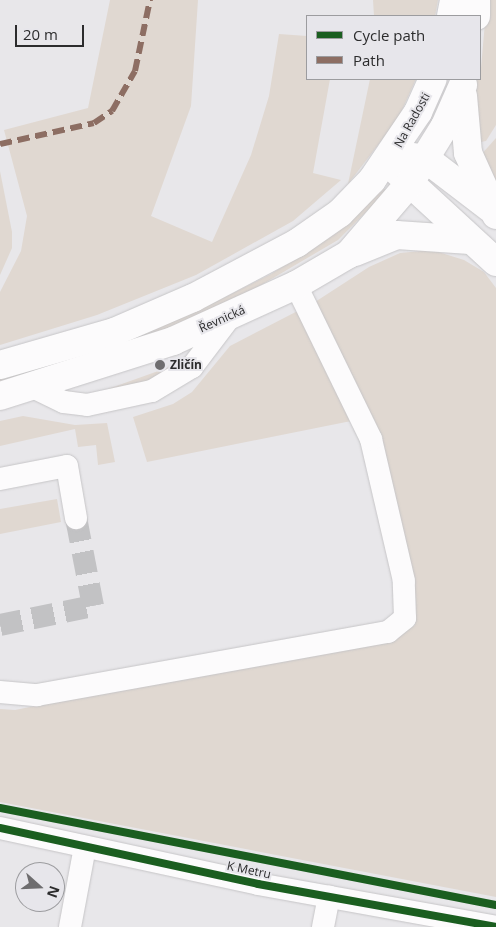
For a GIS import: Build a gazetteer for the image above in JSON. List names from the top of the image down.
{
  "streets": {
    "main road": ["Na Radosti", "Řevnická"],
    "street": ["K Metru"]
  },
  "crossings": [
    ["Na Radosti", "Řevnická"]
  ],
  "places": ["Zličín"],
  "legend": ["Cycle path", "Path"],
  "scale_bar": "20 m",
  "north": "right"
}
